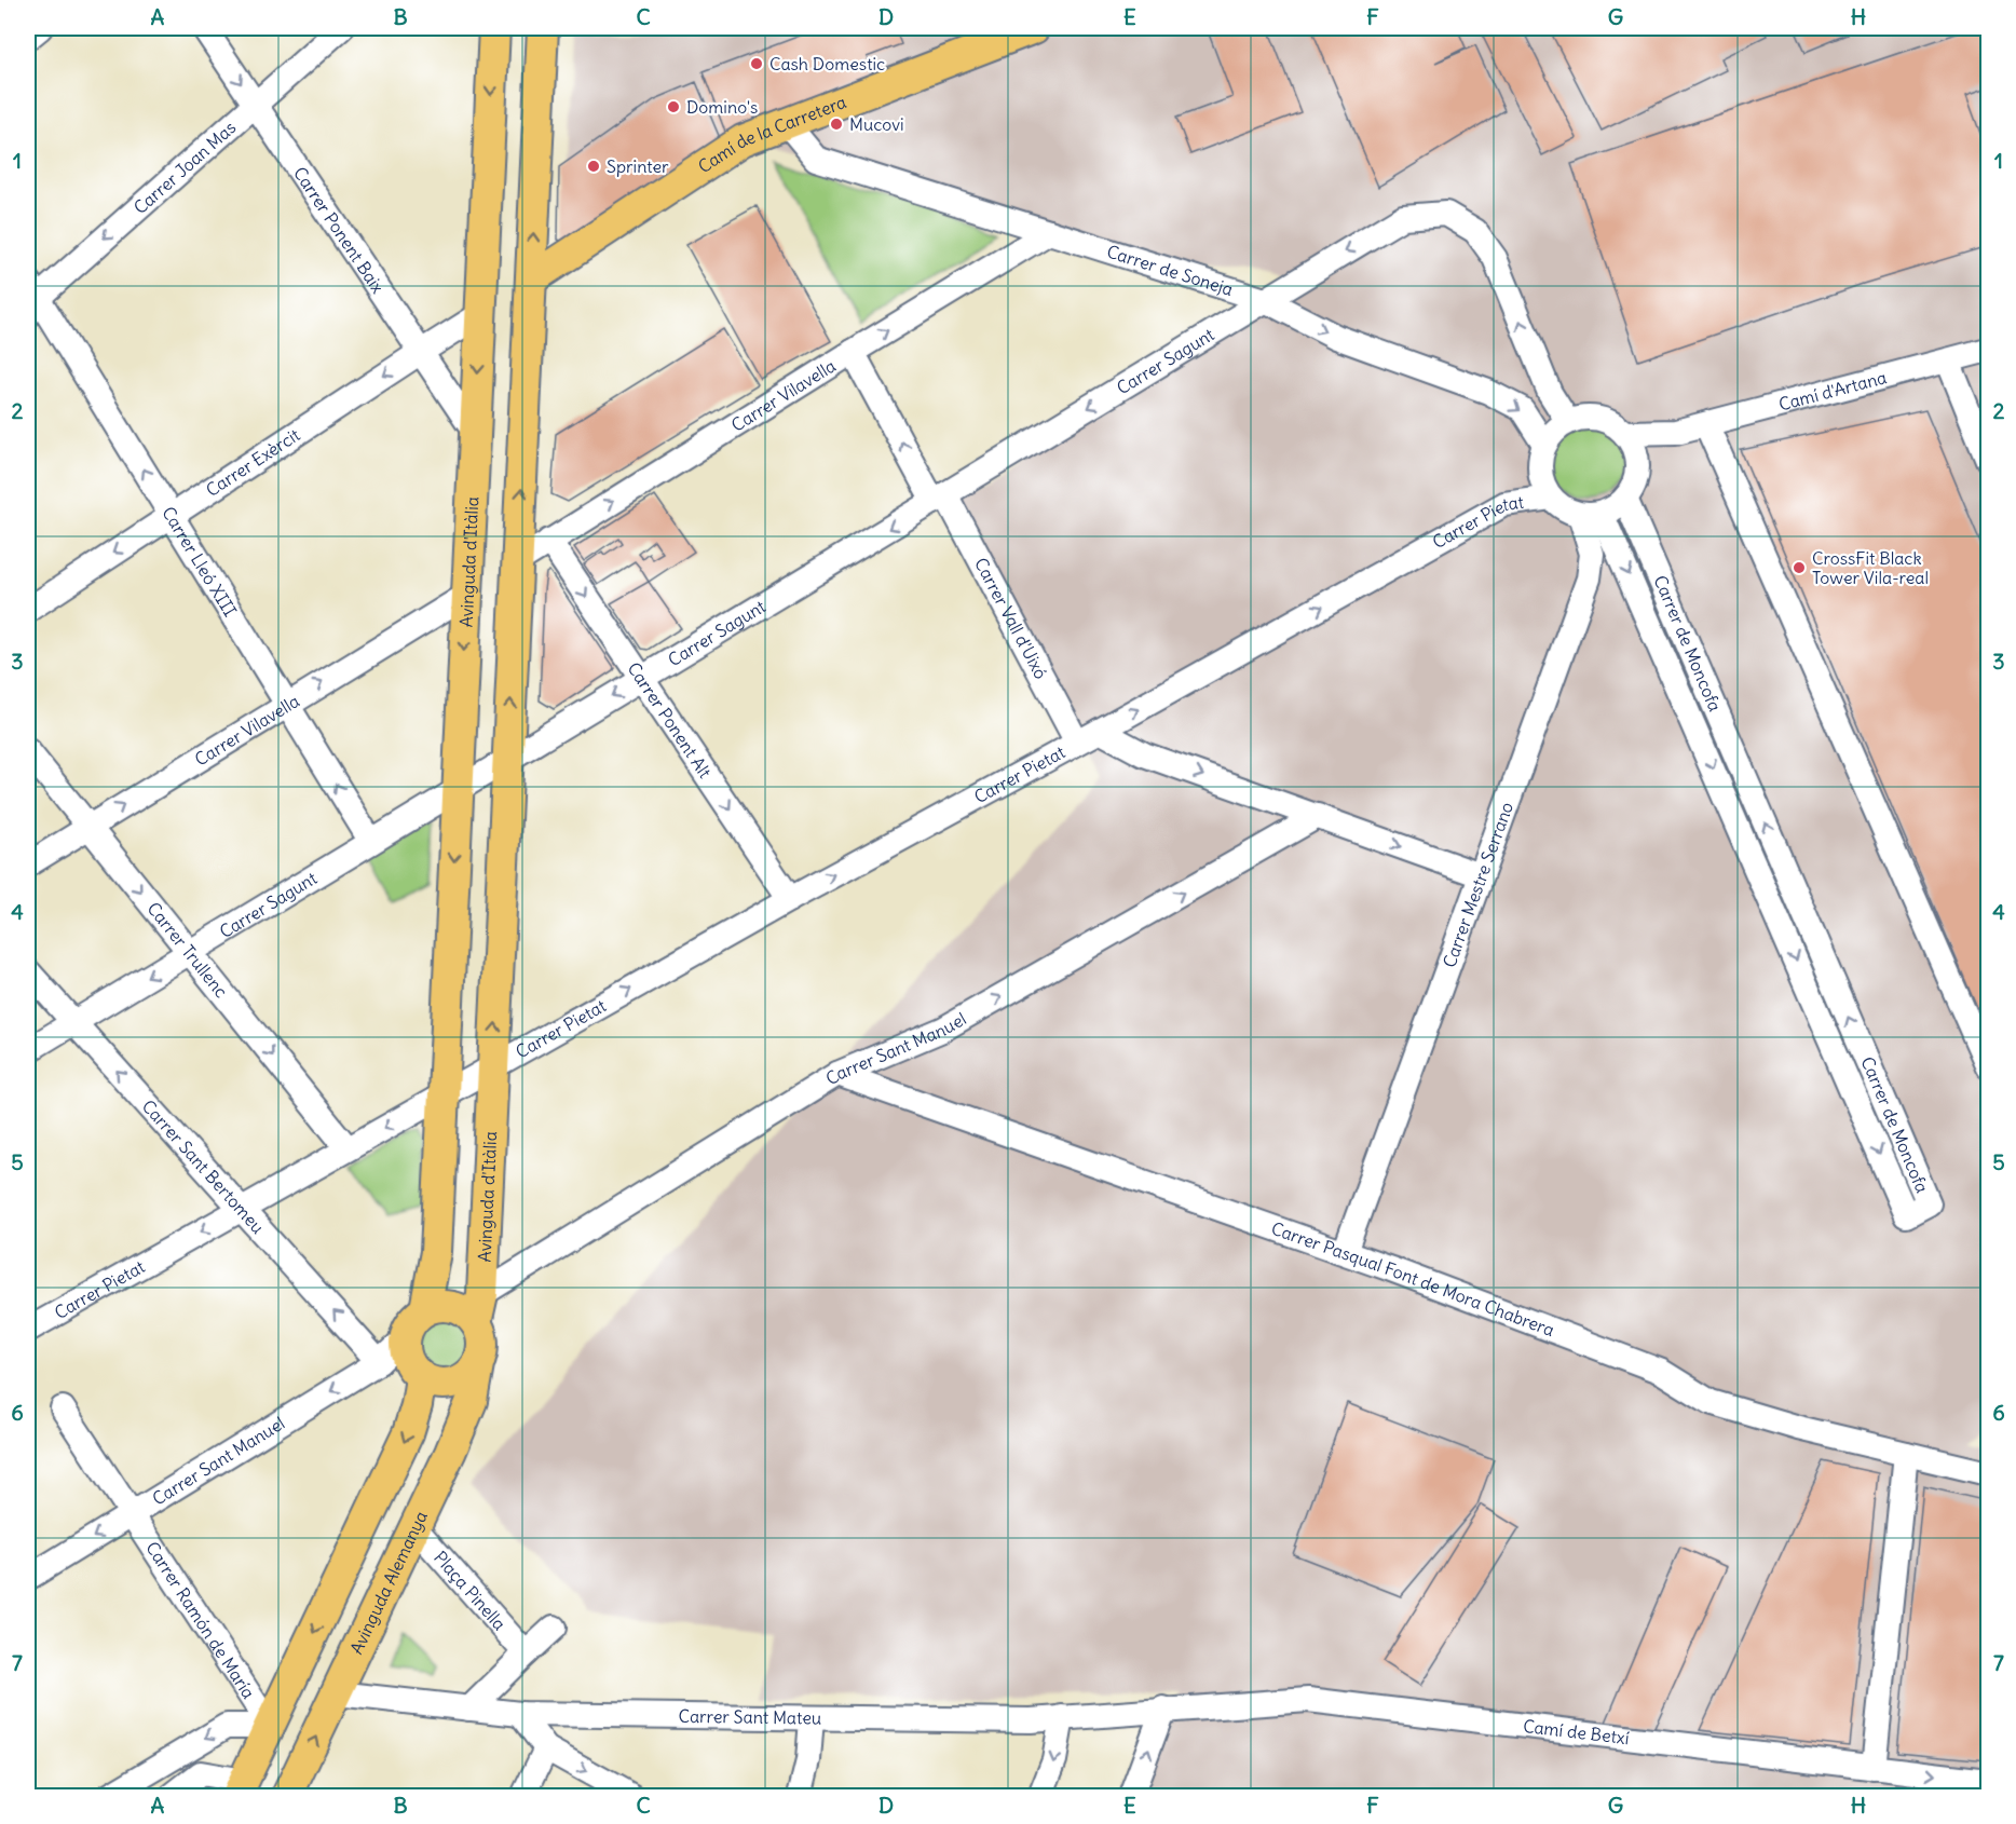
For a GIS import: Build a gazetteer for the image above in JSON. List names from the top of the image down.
{
  "streets": {
    "main road": ["Camí de la Carretera", "Avinguda d'Itàlia", "Avinguda Alemanya"],
    "street": [
      "Carrer Joan Mas",
      "Carrer Ponent Baix",
      "Carrer de Soneja",
      "Carrer Sagunt",
      "Camí d'Artana",
      "Carrer Vilavella",
      "Carrer Exèrcit",
      "Carrer Pietat",
      "Carrer Lleó XIII",
      "Carrer Vall d'Uixó",
      "Carrer de Moncofa",
      "Carrer Ponent Alt",
      "Carrer Mestre Serrano",
      "Carrer Trullenc",
      "Carrer Sant Manuel",
      "Carrer Sant Bertomeu",
      "Carrer Pasqual Font de Mora Chabrera",
      "Plaça Pinella",
      "Carrer Ramón de María",
      "Carrer Sant Mateu",
      "Camí de Betxí"
    ]
  },
  "crossings": [
    ["Camí de la Carretera", "Carrer de Soneja"],
    ["Camí de la Carretera", "Avinguda d'Itàlia"],
    ["Carrer Joan Mas", "Carrer Ponent Baix"],
    ["Carrer Joan Mas", "Carrer Lleó XIII"],
    ["Carrer Ponent Baix", "Carrer Exèrcit"],
    ["Carrer Ponent Baix", "Avinguda d'Itàlia"],
    ["Carrer de Soneja", "Carrer Sagunt"],
    ["Carrer de Soneja", "Camí d'Artana"],
    ["Carrer de Soneja", "Carrer Vilavella"],
    ["Carrer de Soneja", "Carrer Pietat"],
    ["Carrer de Soneja", "Carrer de Moncofa"],
    ["Carrer de Soneja", "Carrer Mestre Serrano"],
    ["Carrer Sagunt", "Camí d'Artana"],
    ["Carrer Sagunt", "Carrer Pietat"],
    ["Carrer Sagunt", "Avinguda d'Itàlia"],
    ["Carrer Sagunt", "Carrer Lleó XIII"],
    ["Carrer Sagunt", "Carrer Vall d'Uixó"],
    ["Carrer Sagunt", "Carrer de Moncofa"],
    ["Carrer Sagunt", "Carrer Ponent Alt"],
    ["Carrer Sagunt", "Carrer Mestre Serrano"],
    ["Carrer Sagunt", "Carrer Trullenc"],
    ["Carrer Sagunt", "Carrer Sant Bertomeu"],
    ["Camí d'Artana", "Carrer Pietat"],
    ["Camí d'Artana", "Carrer de Moncofa"],
    ["Camí d'Artana", "Carrer Mestre Serrano"],
    ["Carrer Vilavella", "Avinguda d'Itàlia"],
    ["Carrer Vilavella", "Carrer Lleó XIII"],
    ["Carrer Vilavella", "Carrer Vall d'Uixó"],
    ["Carrer Vilavella", "Carrer Ponent Alt"],
    ["Carrer Vilavella", "Carrer Trullenc"],
    ["Carrer Exèrcit", "Avinguda d'Itàlia"],
    ["Carrer Exèrcit", "Carrer Lleó XIII"],
    ["Carrer Pietat", "Avinguda d'Itàlia"],
    ["Carrer Pietat", "Carrer Vall d'Uixó"],
    ["Carrer Pietat", "Carrer de Moncofa"],
    ["Carrer Pietat", "Carrer Ponent Alt"],
    ["Carrer Pietat", "Carrer Mestre Serrano"],
    ["Carrer Pietat", "Carrer Trullenc"],
    ["Carrer Pietat", "Carrer Sant Bertomeu"],
    ["Avinguda d'Itàlia", "Carrer Sant Manuel"],
    ["Avinguda d'Itàlia", "Avinguda Alemanya"],
    ["Carrer de Moncofa", "Carrer Mestre Serrano"],
    ["Carrer Mestre Serrano", "Carrer Pasqual Font de Mora Chabrera"],
    ["Carrer Sant Manuel", "Carrer Sant Bertomeu"],
    ["Carrer Sant Manuel", "Carrer Pasqual Font de Mora Chabrera"],
    ["Carrer Sant Manuel", "Avinguda Alemanya"],
    ["Carrer Sant Manuel", "Carrer Ramón de María"],
    ["Avinguda Alemanya", "Plaça Pinella"],
    ["Avinguda Alemanya", "Carrer Sant Mateu"],
    ["Carrer Sant Mateu", "Camí de Betxí"]
  ],
  "one_way": [
    "Carrer Joan Mas",
    "Carrer de Soneja",
    "Carrer Sagunt",
    "Carrer Vilavella",
    "Carrer Exèrcit",
    "Carrer Lleó XIII",
    "Carrer Vall d'Uixó",
    "Carrer Ponent Alt",
    "Carrer Trullenc",
    "Carrer Sant Bertomeu"
  ],
  "places": [
    "Cash Domestic",
    "Domino's",
    "Mucovi",
    "Sprinter",
    "CrossFit Black Tower Vila-real"
  ],
  "grid": {
    "columns": [
      "A",
      "B",
      "C",
      "D",
      "E",
      "F",
      "G",
      "H"
    ],
    "rows": [
      "1",
      "2",
      "3",
      "4",
      "5",
      "6",
      "7"
    ]
  }
}
